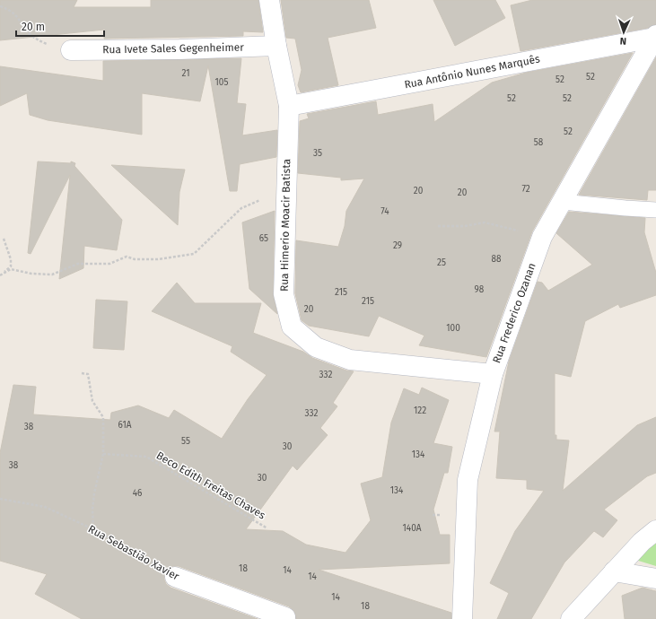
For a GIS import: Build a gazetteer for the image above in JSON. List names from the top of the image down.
{
  "streets": {
    "street": [
      "Rua Ivete Sales Gegenheimer",
      "Rua Antônio Nunes Marquês",
      "Rua Himerio Moacir Batista",
      "Rua Frederico Ozanan",
      "Rua Sebastião Xavier"
    ],
    "path": ["Beco Edith Freitas Chaves"]
  },
  "crossings": [
    ["Rua Ivete Sales Gegenheimer", "Rua Himerio Moacir Batista"],
    ["Rua Antônio Nunes Marquês", "Rua Himerio Moacir Batista"],
    ["Rua Antônio Nunes Marquês", "Rua Frederico Ozanan"],
    ["Rua Himerio Moacir Batista", "Rua Frederico Ozanan"]
  ],
  "house_numbers": [
    "21",
    "52",
    "52",
    "105",
    "52",
    "52",
    "52",
    "58",
    "35",
    "72",
    "20",
    "20",
    "74",
    "65",
    "29",
    "88",
    "25",
    "98",
    "215",
    "215",
    "20",
    "100",
    "332",
    "122",
    "332",
    "61A",
    "38",
    "55",
    "30",
    "134",
    "38",
    "30",
    "134",
    "46",
    "140A",
    "18",
    "14",
    "14",
    "14",
    "18"
  ],
  "scale_bar": "20 m",
  "north": "bottom"
}
